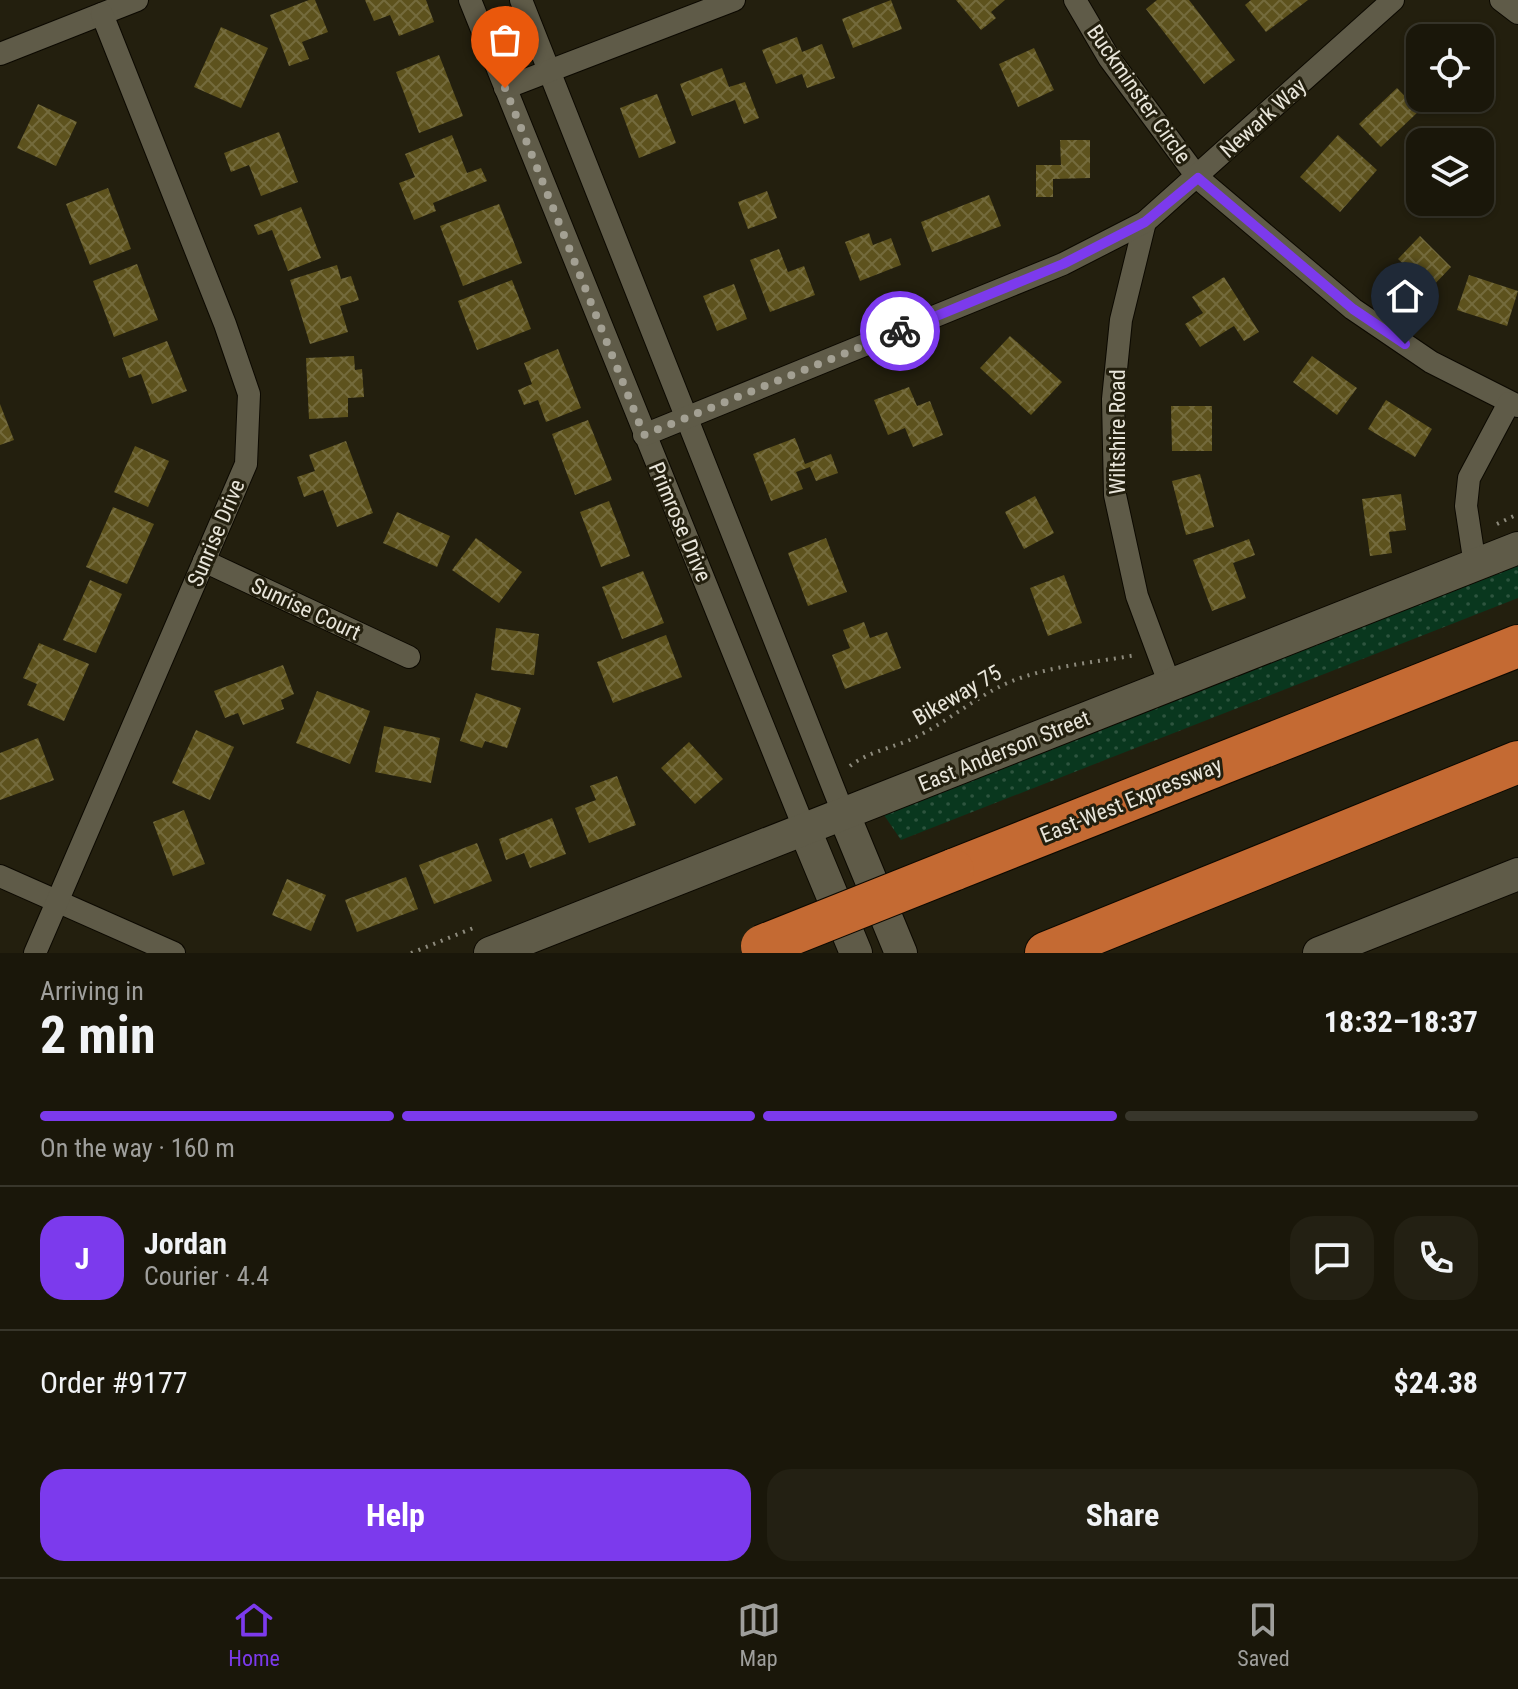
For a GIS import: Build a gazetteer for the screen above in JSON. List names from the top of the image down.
{
  "streets": {
    "highway": ["East-West Expressway"],
    "main road": ["Primrose Drive", "East Anderson Street"],
    "street": [
      "Buckminster Circle",
      "Newark Way",
      "Wiltshire Road",
      "Sunrise Drive",
      "Sunrise Court"
    ],
    "path": ["Bikeway 75"]
  },
  "crossings": [
    ["Buckminster Circle", "Newark Way"],
    ["Newark Way", "Wiltshire Road"],
    ["Newark Way", "Primrose Drive"],
    ["Wiltshire Road", "East Anderson Street"],
    ["Primrose Drive", "East Anderson Street"],
    ["Sunrise Drive", "Sunrise Court"]
  ],
  "page": {
    "heading": ["2 min", "Arriving in", "18:32–18:37"],
    "panel": [
      "Jordan",
      "Courier · 4.4",
      "Order #9177",
      "$24.38"
    ],
    "bar": "On the way · 160 m",
    "round": "J",
    "buttons": ["Help", "Share"],
    "tabs": ["Home", "Map", "Saved"]
  }
}
